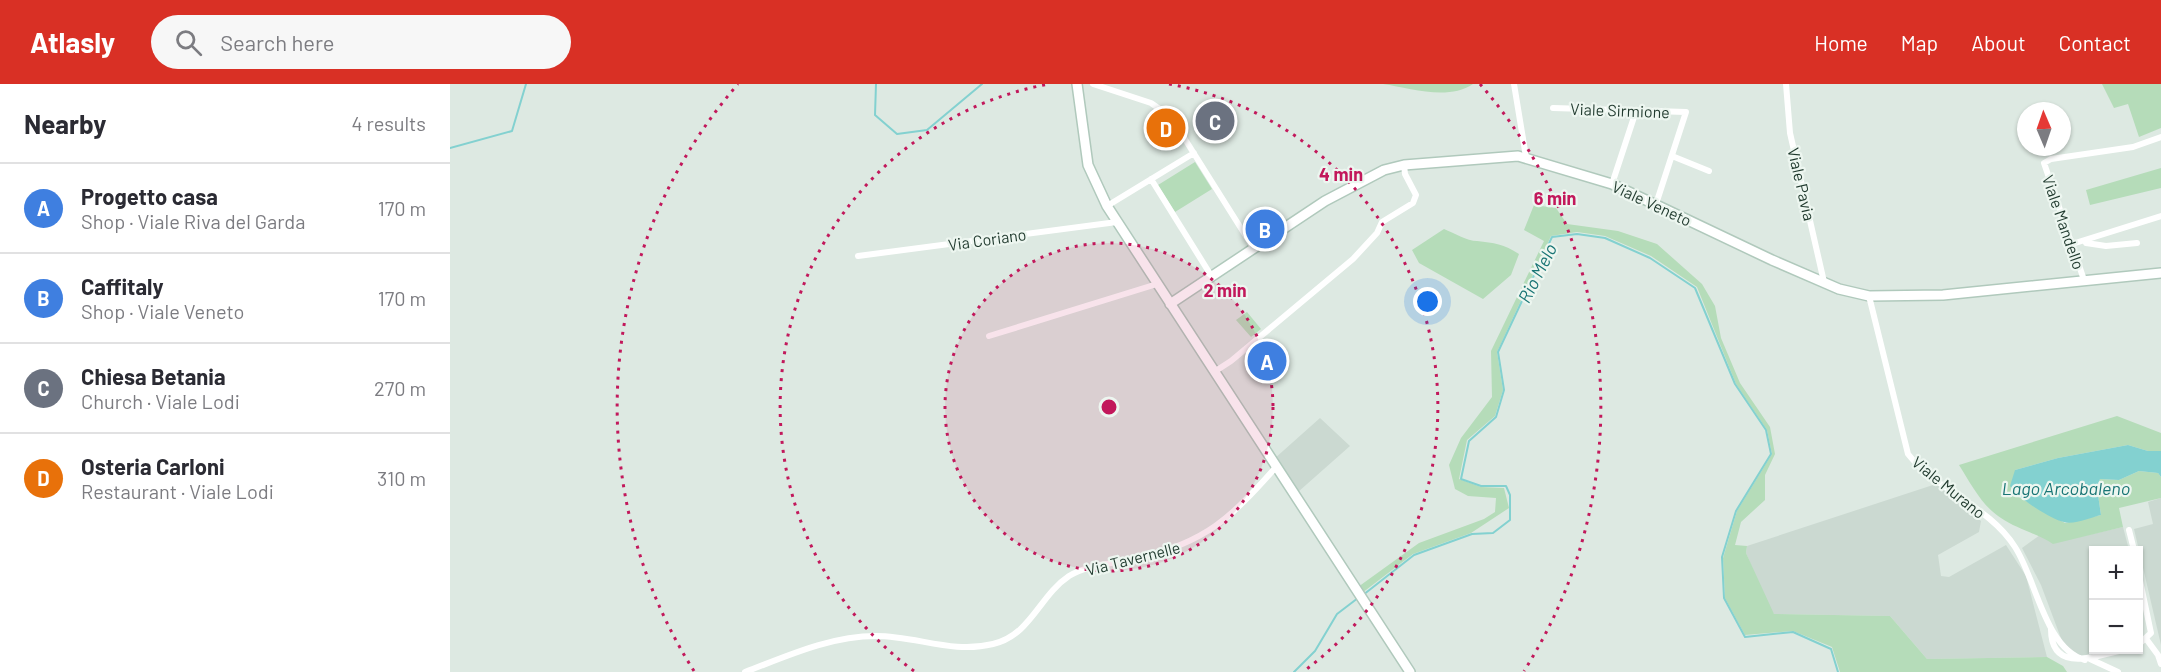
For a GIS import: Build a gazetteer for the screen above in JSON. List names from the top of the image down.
{
  "streets": {
    "main road": ["Viale Veneto"],
    "street": [
      "Viale Sirmione",
      "Viale Pavia",
      "Viale Mandello",
      "Via Coriano",
      "Viale Murano",
      "Via Tavernelle"
    ]
  },
  "crossings": [
    ["Viale Pavia", "Viale Veneto"],
    ["Viale Veneto", "Viale Mandello"],
    ["Viale Veneto", "Viale Murano"]
  ],
  "water": ["Rio Melo", "Lago Arcobaleno"],
  "north": "top",
  "page": {
    "header": "Atlasly",
    "search": "Search here",
    "nav": [
      "Home",
      "Map",
      "About",
      "Contact"
    ],
    "heading": ["Nearby", "4 results"],
    "pins": [
      "C",
      "D",
      "B",
      "A"
    ],
    "list": [
      {
        "mark": "A",
        "name": "Progetto casa",
        "note": "Shop · Viale Riva del Garda",
        "value": "170 m"
      },
      {
        "mark": "B",
        "name": "Caffitaly",
        "note": "Shop · Viale Veneto",
        "value": "170 m"
      },
      {
        "mark": "C",
        "name": "Chiesa Betania",
        "note": "Church · Viale Lodi",
        "value": "270 m"
      },
      {
        "mark": "D",
        "name": "Osteria Carloni",
        "note": "Restaurant · Viale Lodi",
        "value": "310 m"
      }
    ],
    "map_buttons": ["+", "−"]
  },
  "rings": ["4 min", "6 min", "2 min"]
}
